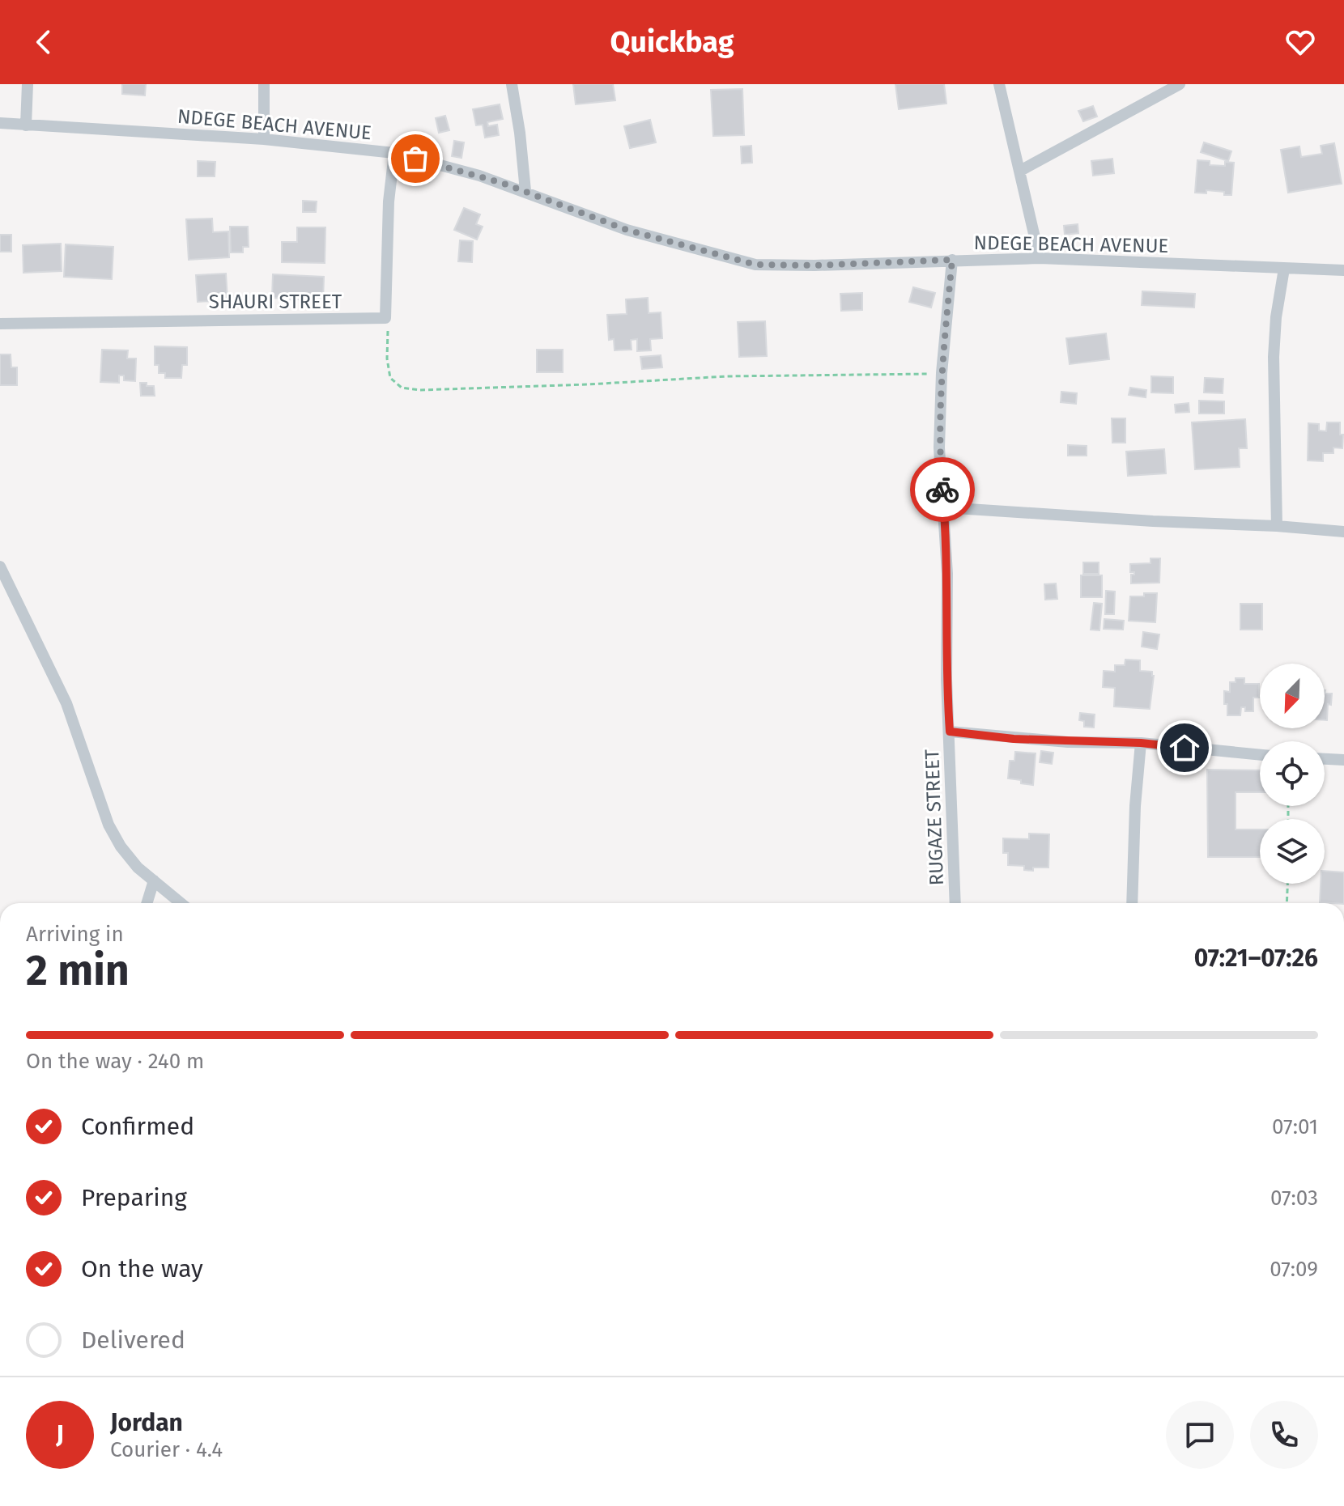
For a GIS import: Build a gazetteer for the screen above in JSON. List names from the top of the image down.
{
  "streets": {
    "street": ["NDEGE BEACH AVENUE", "SHAURI STREET", "RUGAZE STREET"]
  },
  "crossings": [
    ["NDEGE BEACH AVENUE", "RUGAZE STREET"]
  ],
  "north": "bottom left",
  "page": {
    "header": "Quickbag",
    "heading": ["2 min", "Arriving in", "07:21–07:26"],
    "panel": ["Jordan", "Courier · 4.4"],
    "bar": "On the way · 240 m",
    "list": [
      ["Confirmed", "07:01"],
      ["Preparing", "07:03"],
      ["On the way", "07:09"],
      "Delivered"
    ],
    "round": "J"
  }
}
